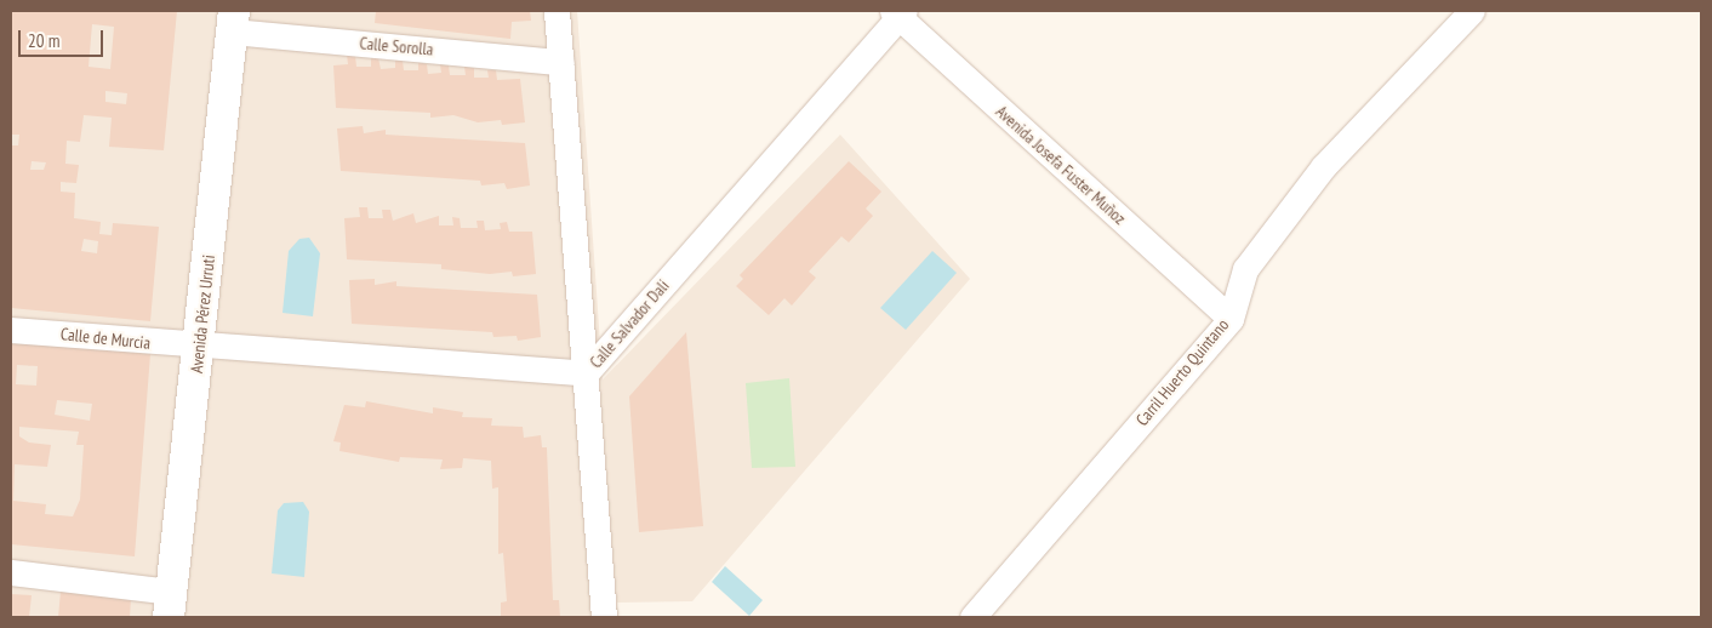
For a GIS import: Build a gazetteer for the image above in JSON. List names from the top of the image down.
{
  "streets": {
    "street": [
      "Calle Sorolla",
      "Avenida Josefa Fuster Muñoz",
      "Avenida Pérez Urruti",
      "Calle Salvador Dali",
      "Calle de Murcia",
      "Carril Huerto Quintano"
    ]
  },
  "crossings": [
    ["Calle Sorolla", "Avenida Pérez Urruti"],
    ["Avenida Josefa Fuster Muñoz", "Calle Salvador Dali"],
    ["Avenida Josefa Fuster Muñoz", "Carril Huerto Quintano"],
    ["Avenida Pérez Urruti", "Calle Salvador Dali"],
    ["Avenida Pérez Urruti", "Calle de Murcia"],
    ["Calle Salvador Dali", "Calle de Murcia"]
  ],
  "scale_bar": "20 m"
}
